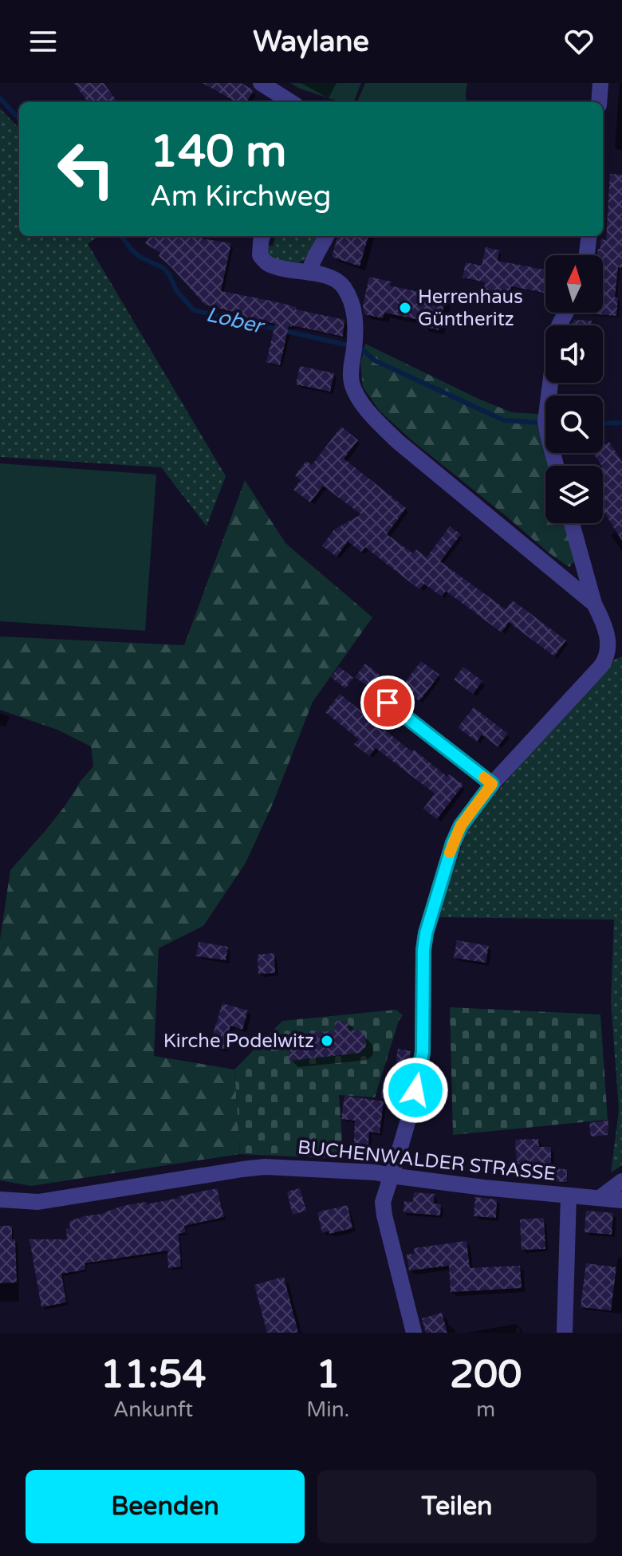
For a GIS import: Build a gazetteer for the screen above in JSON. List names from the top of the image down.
{
  "streets": {
    "street": ["BUCHENWALDER STRASSE"]
  },
  "water": ["Lober"],
  "places": ["Herrenhaus Güntheritz", "Kirche Podelwitz"],
  "north": "top",
  "page": {
    "header": "Waylane",
    "turn": ["140 m", "Am Kirchweg"],
    "eta": [
      "11:54",
      "Ankunft",
      "1",
      "Min.",
      "200",
      "m"
    ],
    "buttons": ["Beenden", "Teilen"]
  }
}
